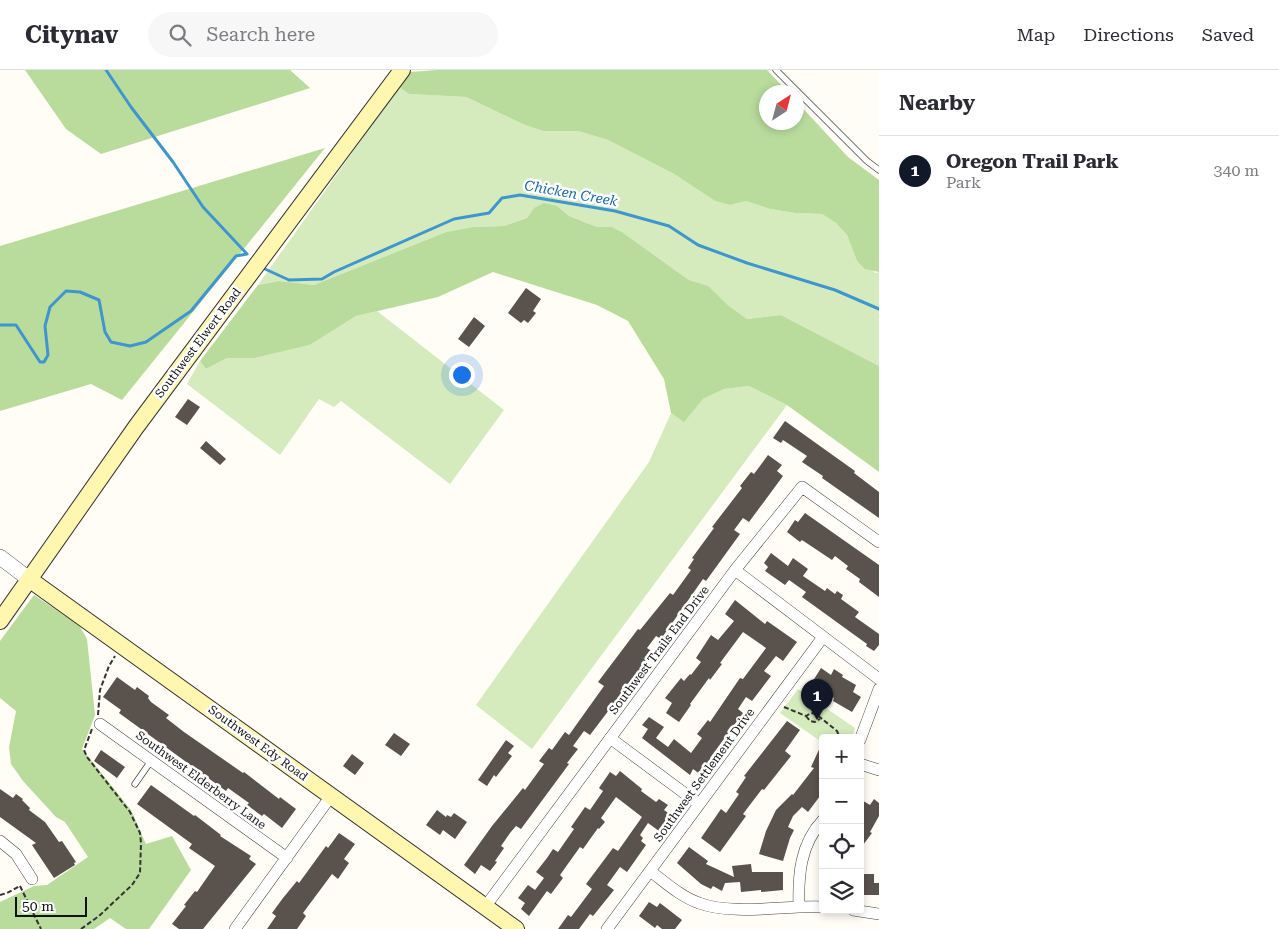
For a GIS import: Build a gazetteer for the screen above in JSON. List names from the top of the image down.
{
  "streets": {
    "main road": ["Southwest Elwert Road", "Southwest Edy Road"],
    "street": ["Southwest Trails End Drive", "Southwest Settlement Drive", "Southwest Elderberry Lane"]
  },
  "crossings": [
    ["Southwest Elwert Road", "Southwest Edy Road"],
    ["Southwest Trails End Drive", "Southwest Edy Road"]
  ],
  "water": ["Chicken Creek"],
  "scale_bar": "50 m",
  "north": "top right",
  "page": {
    "header": "Citynav",
    "search": "Search here",
    "nav": ["Map", "Directions", "Saved"],
    "heading": "Nearby",
    "list": [
      {
        "mark": "1",
        "name": "Oregon Trail Park",
        "note": "Park",
        "value": "340 m"
      }
    ],
    "pins": "1",
    "map_buttons": ["+", "−"],
    "scale": "50 m"
  }
}
